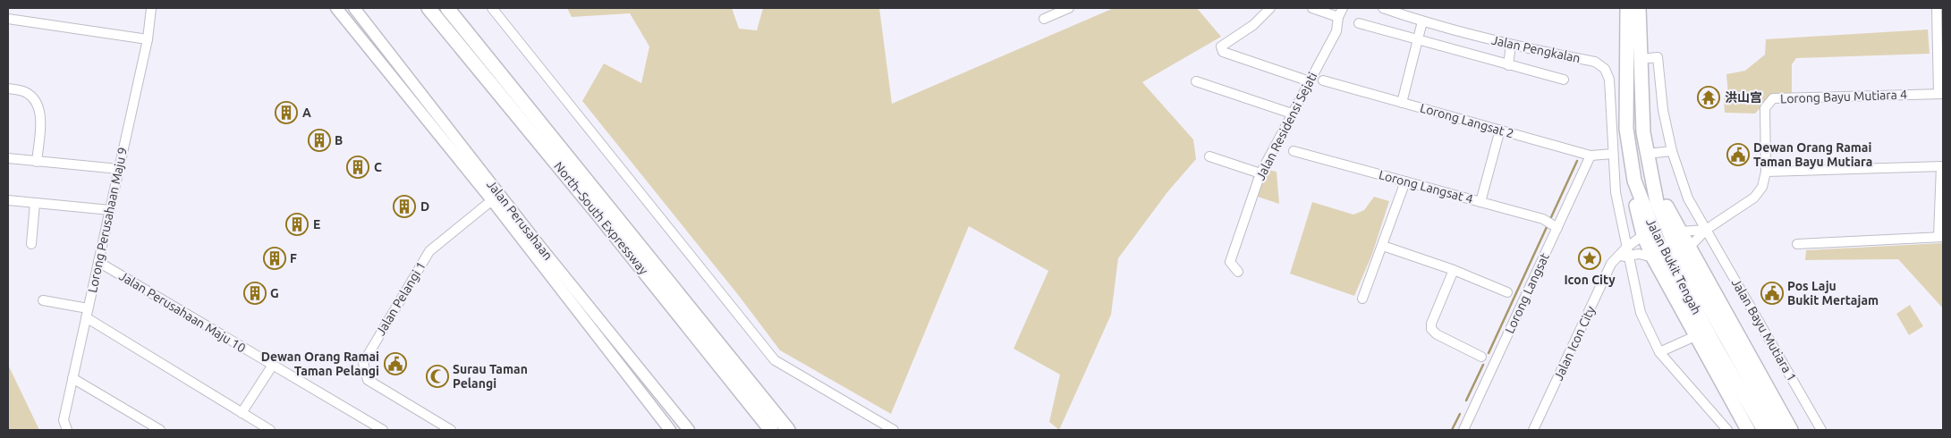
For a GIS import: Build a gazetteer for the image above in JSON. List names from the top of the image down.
{
  "streets": {
    "highway": ["North–South Expressway", "Jalan Bukit Tengah"],
    "main road": ["Jalan Perusahaan"],
    "street": [
      "Jalan Pengkalan",
      "Lorong Bayu Mutiara 4",
      "Lorong Langsat 2",
      "Jalan Residensi Sejati",
      "Lorong Langsat 4",
      "Lorong Perusahaan Maju 9",
      "Lorong Langsat",
      "Jalan Pelangi 1",
      "Jalan Perusahaan Maju 10",
      "Jalan Bayu Mutiara 1",
      "Jalan Icon City"
    ]
  },
  "crossings": [
    ["Jalan Pengkalan", "Lorong Langsat 2"],
    ["Jalan Pengkalan", "Jalan Icon City"],
    ["Lorong Bayu Mutiara 4", "Jalan Bayu Mutiara 1"],
    ["Lorong Langsat 2", "Lorong Langsat"],
    ["Lorong Langsat 4", "Lorong Langsat"],
    ["Lorong Perusahaan Maju 9", "Jalan Perusahaan Maju 10"],
    ["Jalan Perusahaan", "Jalan Pelangi 1"],
    ["Jalan Bukit Tengah", "Jalan Bayu Mutiara 1"]
  ],
  "places": {
    "temple": ["洪山宫"],
    "building": [
      "A",
      "B",
      "C",
      "D",
      "E",
      "F",
      "G"
    ],
    "public building": ["Dewan Orang Ramai Taman Bayu Mutiara", "Pos Laju Bukit Mertajam", "Dewan Orang Ramai Taman Pelangi"],
    "place": ["Icon City"],
    "mosque": ["Surau Taman Pelangi"]
  }
}
